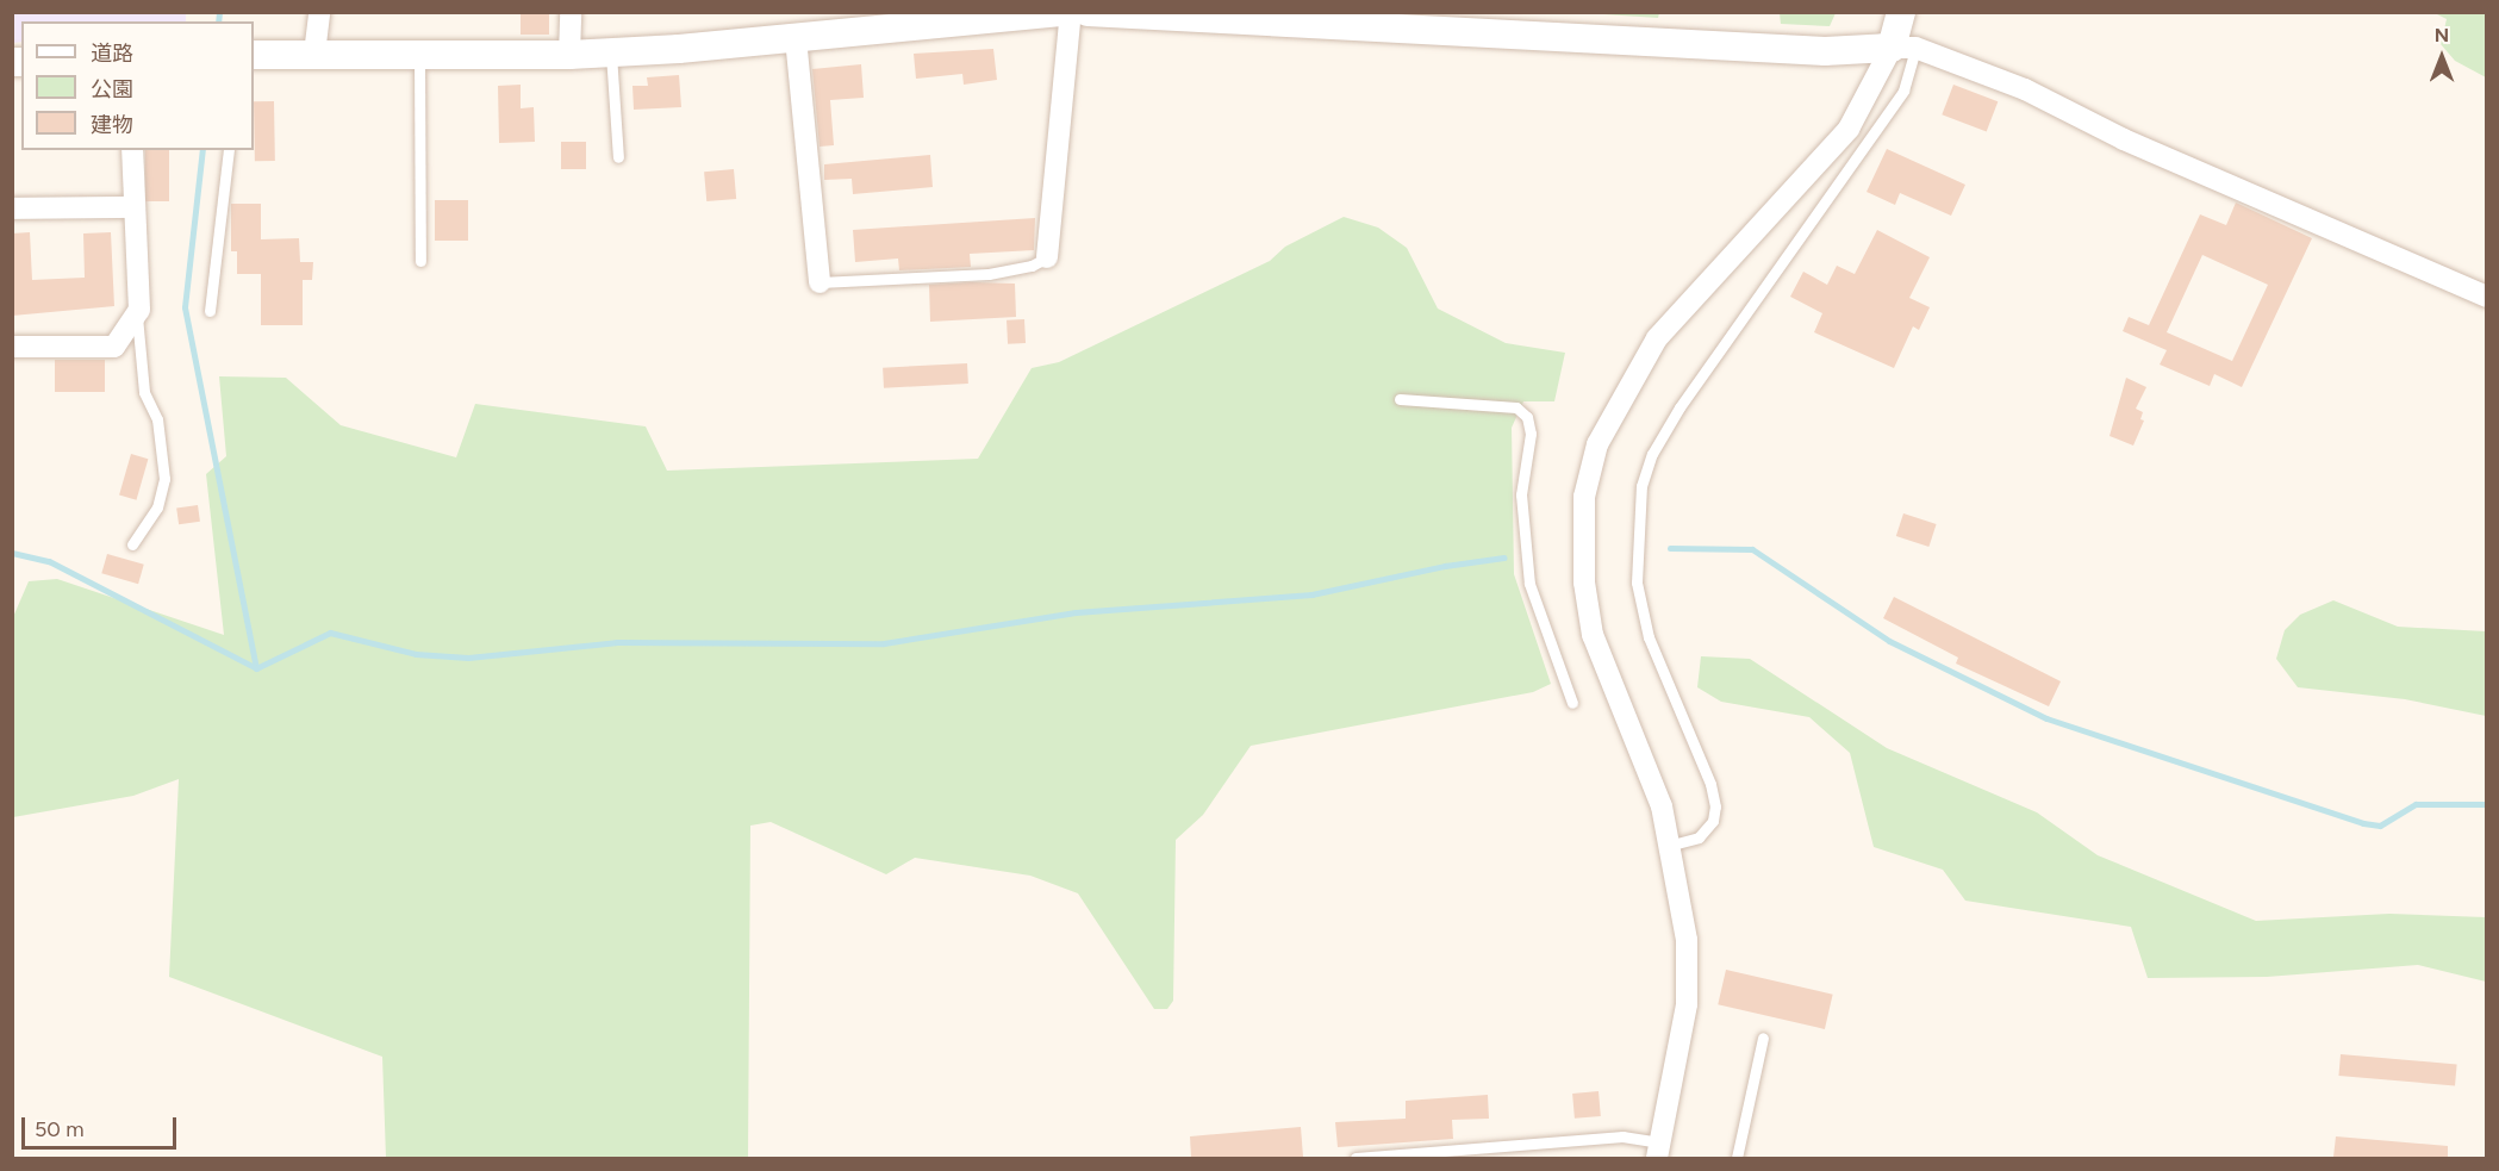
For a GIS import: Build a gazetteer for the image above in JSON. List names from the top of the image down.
{
  "legend": ["道路", "公園", "建物"],
  "scale_bar": "50 m",
  "north": "top"
}
